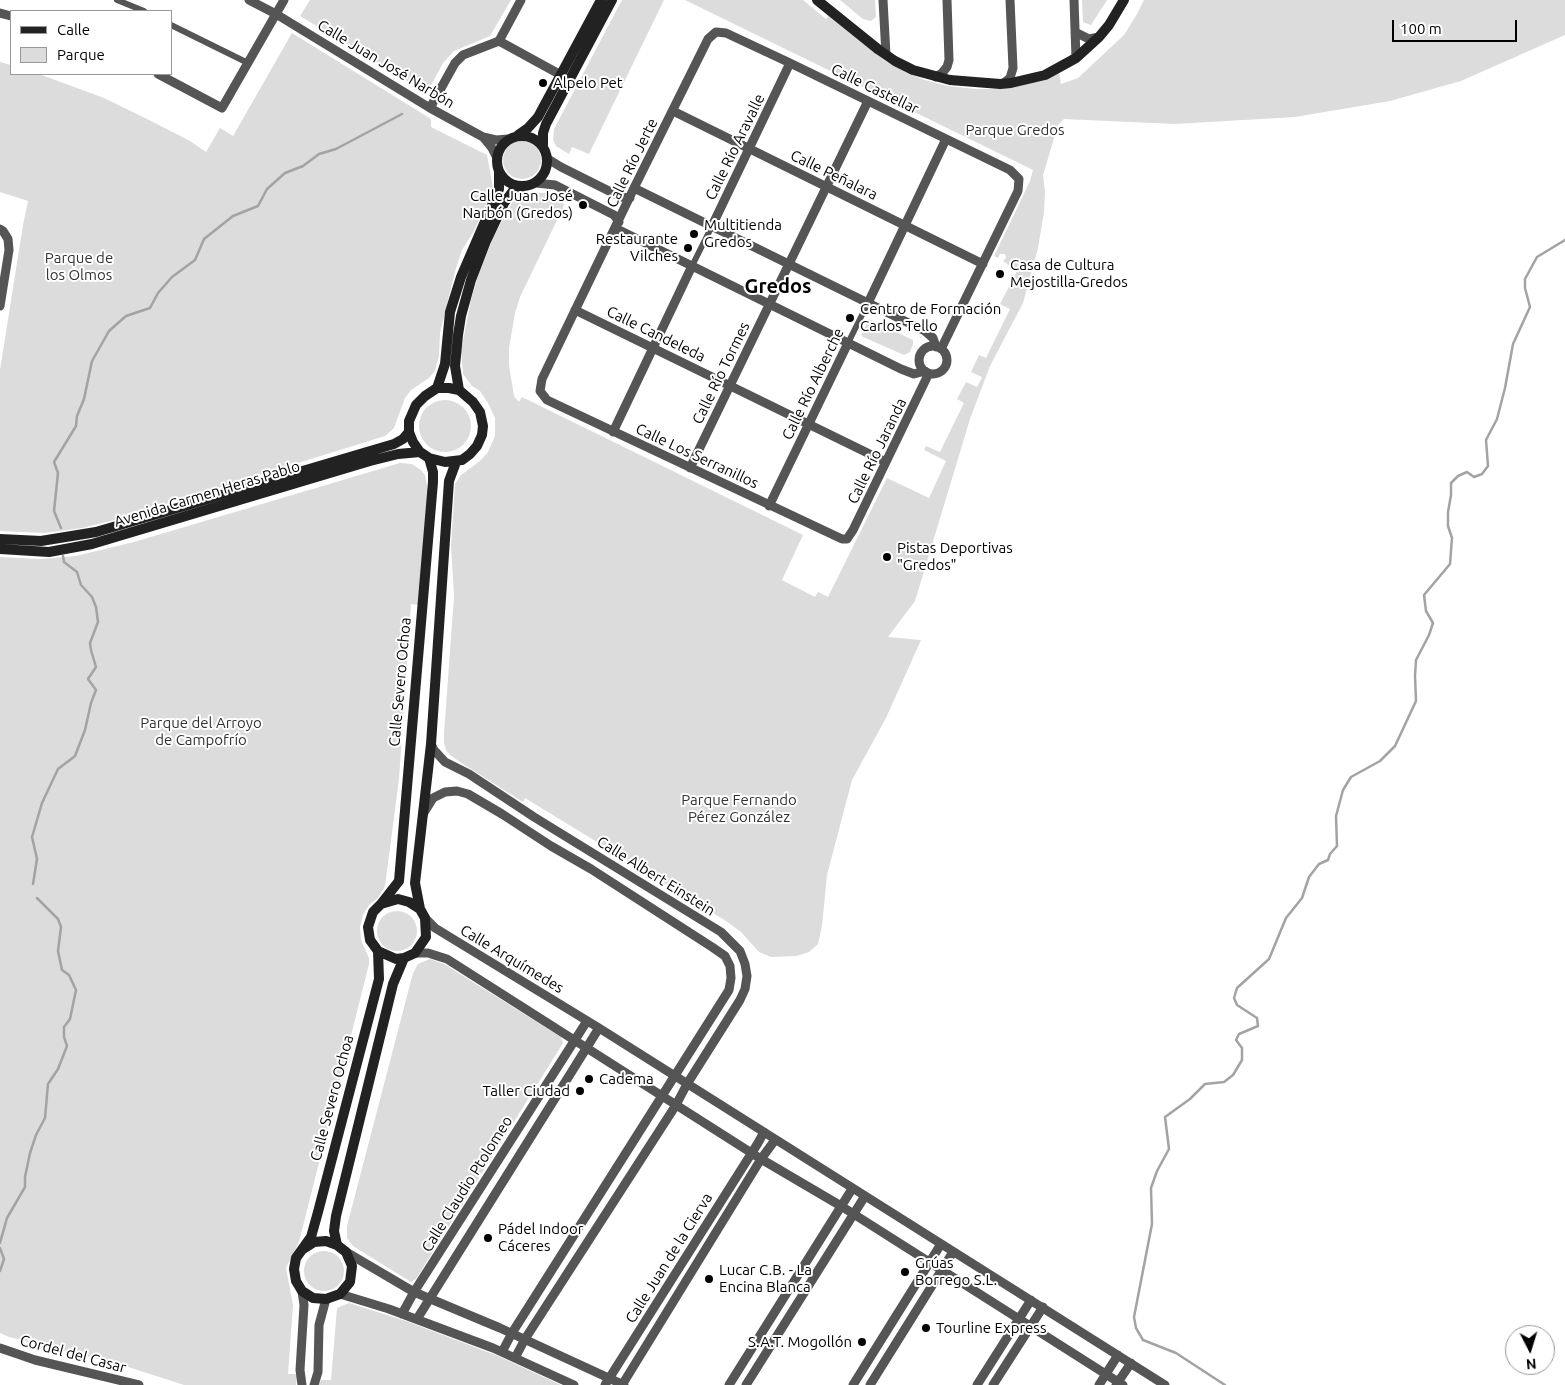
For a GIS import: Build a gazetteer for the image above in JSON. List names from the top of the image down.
{
  "streets": {
    "main road": ["Avenida Carmen Heras Pablo", "Calle Severo Ochoa"],
    "street": [
      "Calle Juan José Narbón",
      "Calle Castellar",
      "Calle Río Aravalle",
      "Calle Río Jerte",
      "Calle Peñalara",
      "Calle Candeleda",
      "Calle Río Tormes",
      "Calle Río Alberche",
      "Calle Río Jaranda",
      "Calle Los Serranillos",
      "Calle Albert Einstein",
      "Calle Arquímedes",
      "Calle Claudio Ptolomeo",
      "Calle Juan de la Cierva",
      "Cordel del Casar"
    ]
  },
  "crossings": [
    ["Calle Castellar", "Calle Río Aravalle"],
    ["Calle Castellar", "Calle Río Jerte"],
    ["Calle Castellar", "Calle Peñalara"],
    ["Calle Castellar", "Calle Río Tormes"],
    ["Calle Castellar", "Calle Río Alberche"],
    ["Calle Río Aravalle", "Calle Peñalara"],
    ["Calle Río Aravalle", "Calle Candeleda"],
    ["Calle Río Aravalle", "Calle Los Serranillos"],
    ["Calle Río Jerte", "Calle Peñalara"],
    ["Calle Río Jerte", "Calle Candeleda"],
    ["Calle Río Jerte", "Calle Los Serranillos"],
    ["Calle Peñalara", "Calle Río Tormes"],
    ["Calle Peñalara", "Calle Río Alberche"],
    ["Calle Candeleda", "Calle Río Tormes"],
    ["Calle Candeleda", "Calle Río Alberche"],
    ["Calle Candeleda", "Calle Río Jaranda"],
    ["Calle Río Tormes", "Calle Los Serranillos"],
    ["Calle Río Alberche", "Calle Los Serranillos"],
    ["Calle Río Jaranda", "Calle Los Serranillos"],
    ["Avenida Carmen Heras Pablo", "Calle Severo Ochoa"],
    ["Calle Severo Ochoa", "Calle Arquímedes"],
    ["Calle Albert Einstein", "Calle Arquímedes"]
  ],
  "districts": ["Gredos"],
  "parks": [
    "Parque Gredos",
    "Parque de los Olmos",
    "Parque del Arroyo de Campofrío",
    "Parque Fernando Pérez González"
  ],
  "places": [
    "Alpelo Pet",
    "Calle Juan José Narbón (Gredos)",
    "Multitienda Gredos",
    "Restaurante Vilches",
    "Casa de Cultura Mejostilla-Gredos",
    "Centro de Formación Carlos Tello",
    "Pistas Deportivas \"Gredos\"",
    "Cadema",
    "Taller Ciudad",
    "Pádel Indoor Cáceres",
    "Grúas Borrego S.L.",
    "Lucar C.B. - La Encina Blanca",
    "Tourline Express",
    "S.A.T. Mogollón"
  ],
  "legend": ["Calle", "Parque"],
  "scale_bar": "100 m",
  "north": "bottom"
}
